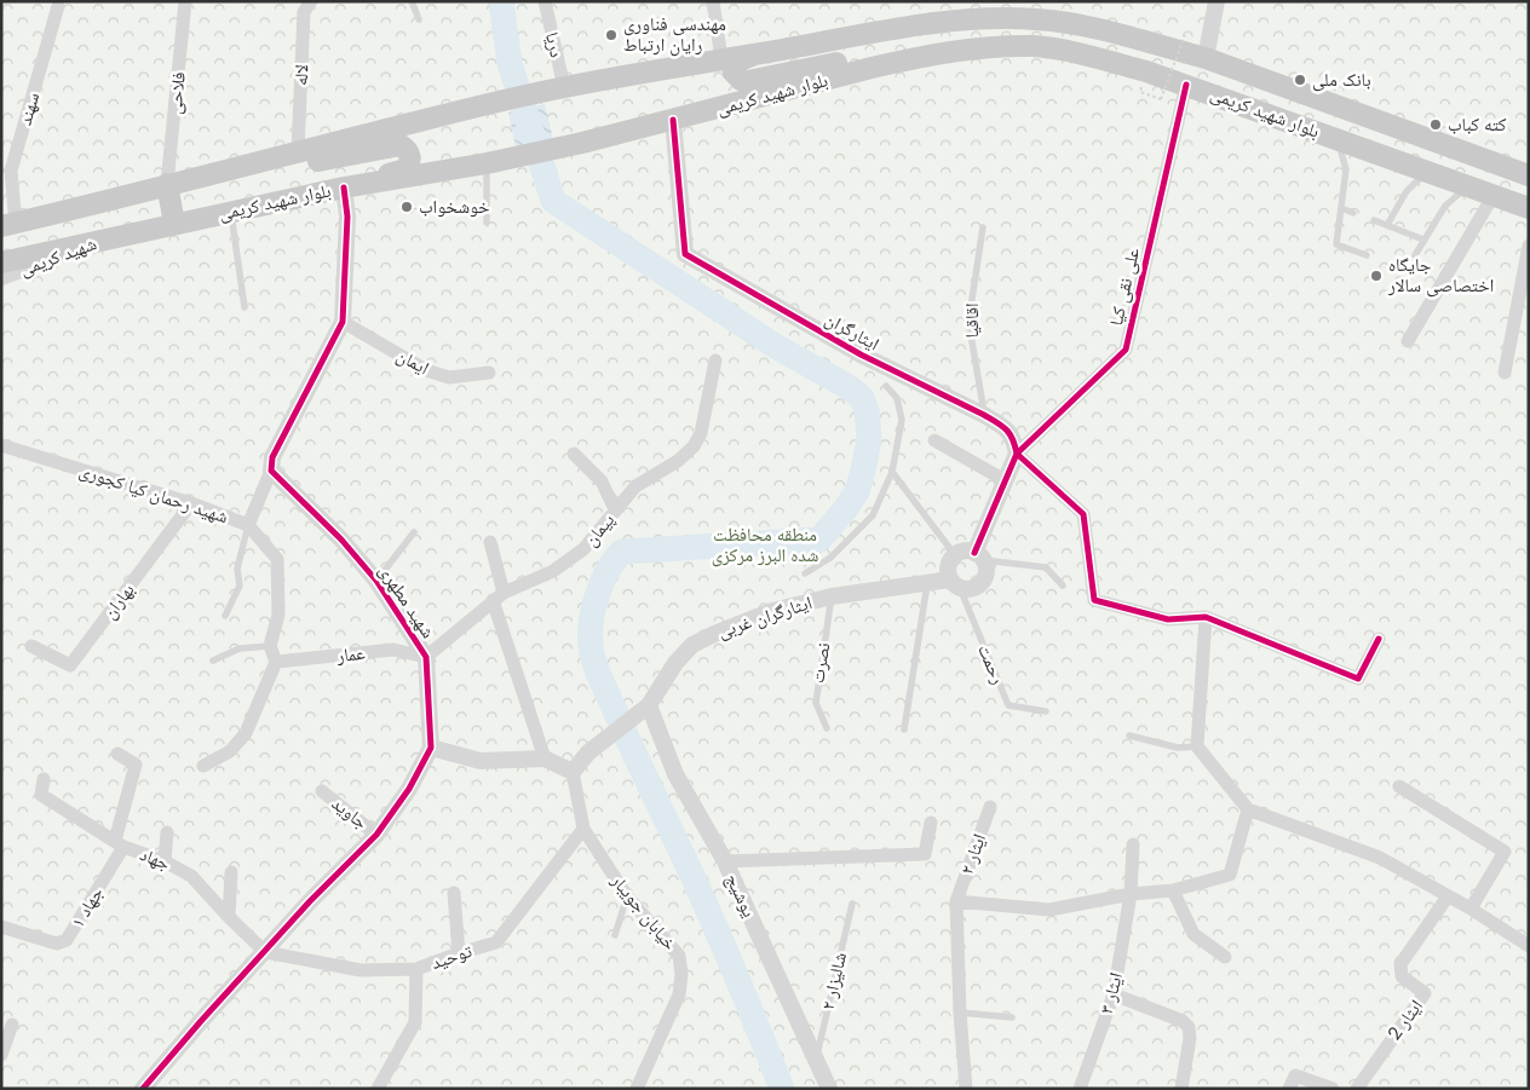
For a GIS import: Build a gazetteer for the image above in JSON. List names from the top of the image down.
{
  "streets": {
    "main road": ["بلوار شهید کریمی"],
    "street": [
      "دریا",
      "لاله",
      "فلاحی",
      "سهند",
      "شهید کریمی",
      "علی نقی کیا",
      "ایثارگران",
      "ایمان",
      "شهید رحمان کیا کجوری",
      "پیمان",
      "بهاران",
      "شهید مطهری",
      "ایثارگران غربی",
      "عمار",
      "جاوید",
      "ایثار ۲",
      "جهاد",
      "یوشیج",
      "جهاد ۱",
      "خیابان جویبار",
      "توحید",
      "ایثار ۳",
      "ایثار 2"
    ],
    "lane": [
      "اقاقیا",
      "نصرت",
      "رحمت",
      "شالیزار ۲"
    ]
  },
  "crossings": [
    ["دریا", "بلوار شهید کریمی"],
    ["لاله", "بلوار شهید کریمی"],
    ["بلوار شهید کریمی", "شهید کریمی"],
    ["بلوار شهید کریمی", "علی نقی کیا"],
    ["بلوار شهید کریمی", "ایثارگران"],
    ["علی نقی کیا", "ایثارگران"],
    ["اقاقیا", "ایثارگران"],
    ["شهید رحمان کیا کجوری", "بهاران"],
    ["شهید رحمان کیا کجوری", "شهید مطهری"],
    ["پیمان", "شهید مطهری"],
    ["پیمان", "عمار"],
    ["شهید مطهری", "عمار"],
    ["ایثارگران غربی", "نصرت"],
    ["ایثارگران غربی", "رحمت"],
    ["ایثارگران غربی", "یوشیج"],
    ["جهاد", "جهاد ۱"],
    ["جهاد", "توحید"],
    ["یوشیج", "شالیزار ۲"],
    ["خیابان جویبار", "توحید"]
  ],
  "parks": ["منطقه محافظت شده البرز مرکزی"],
  "places": [
    "مهندسی فناوری رایان ارتباط",
    "بانک ملی",
    "کته کباب",
    "خوشخواب",
    "جایگاه اختصاصی سالار"
  ]
}
